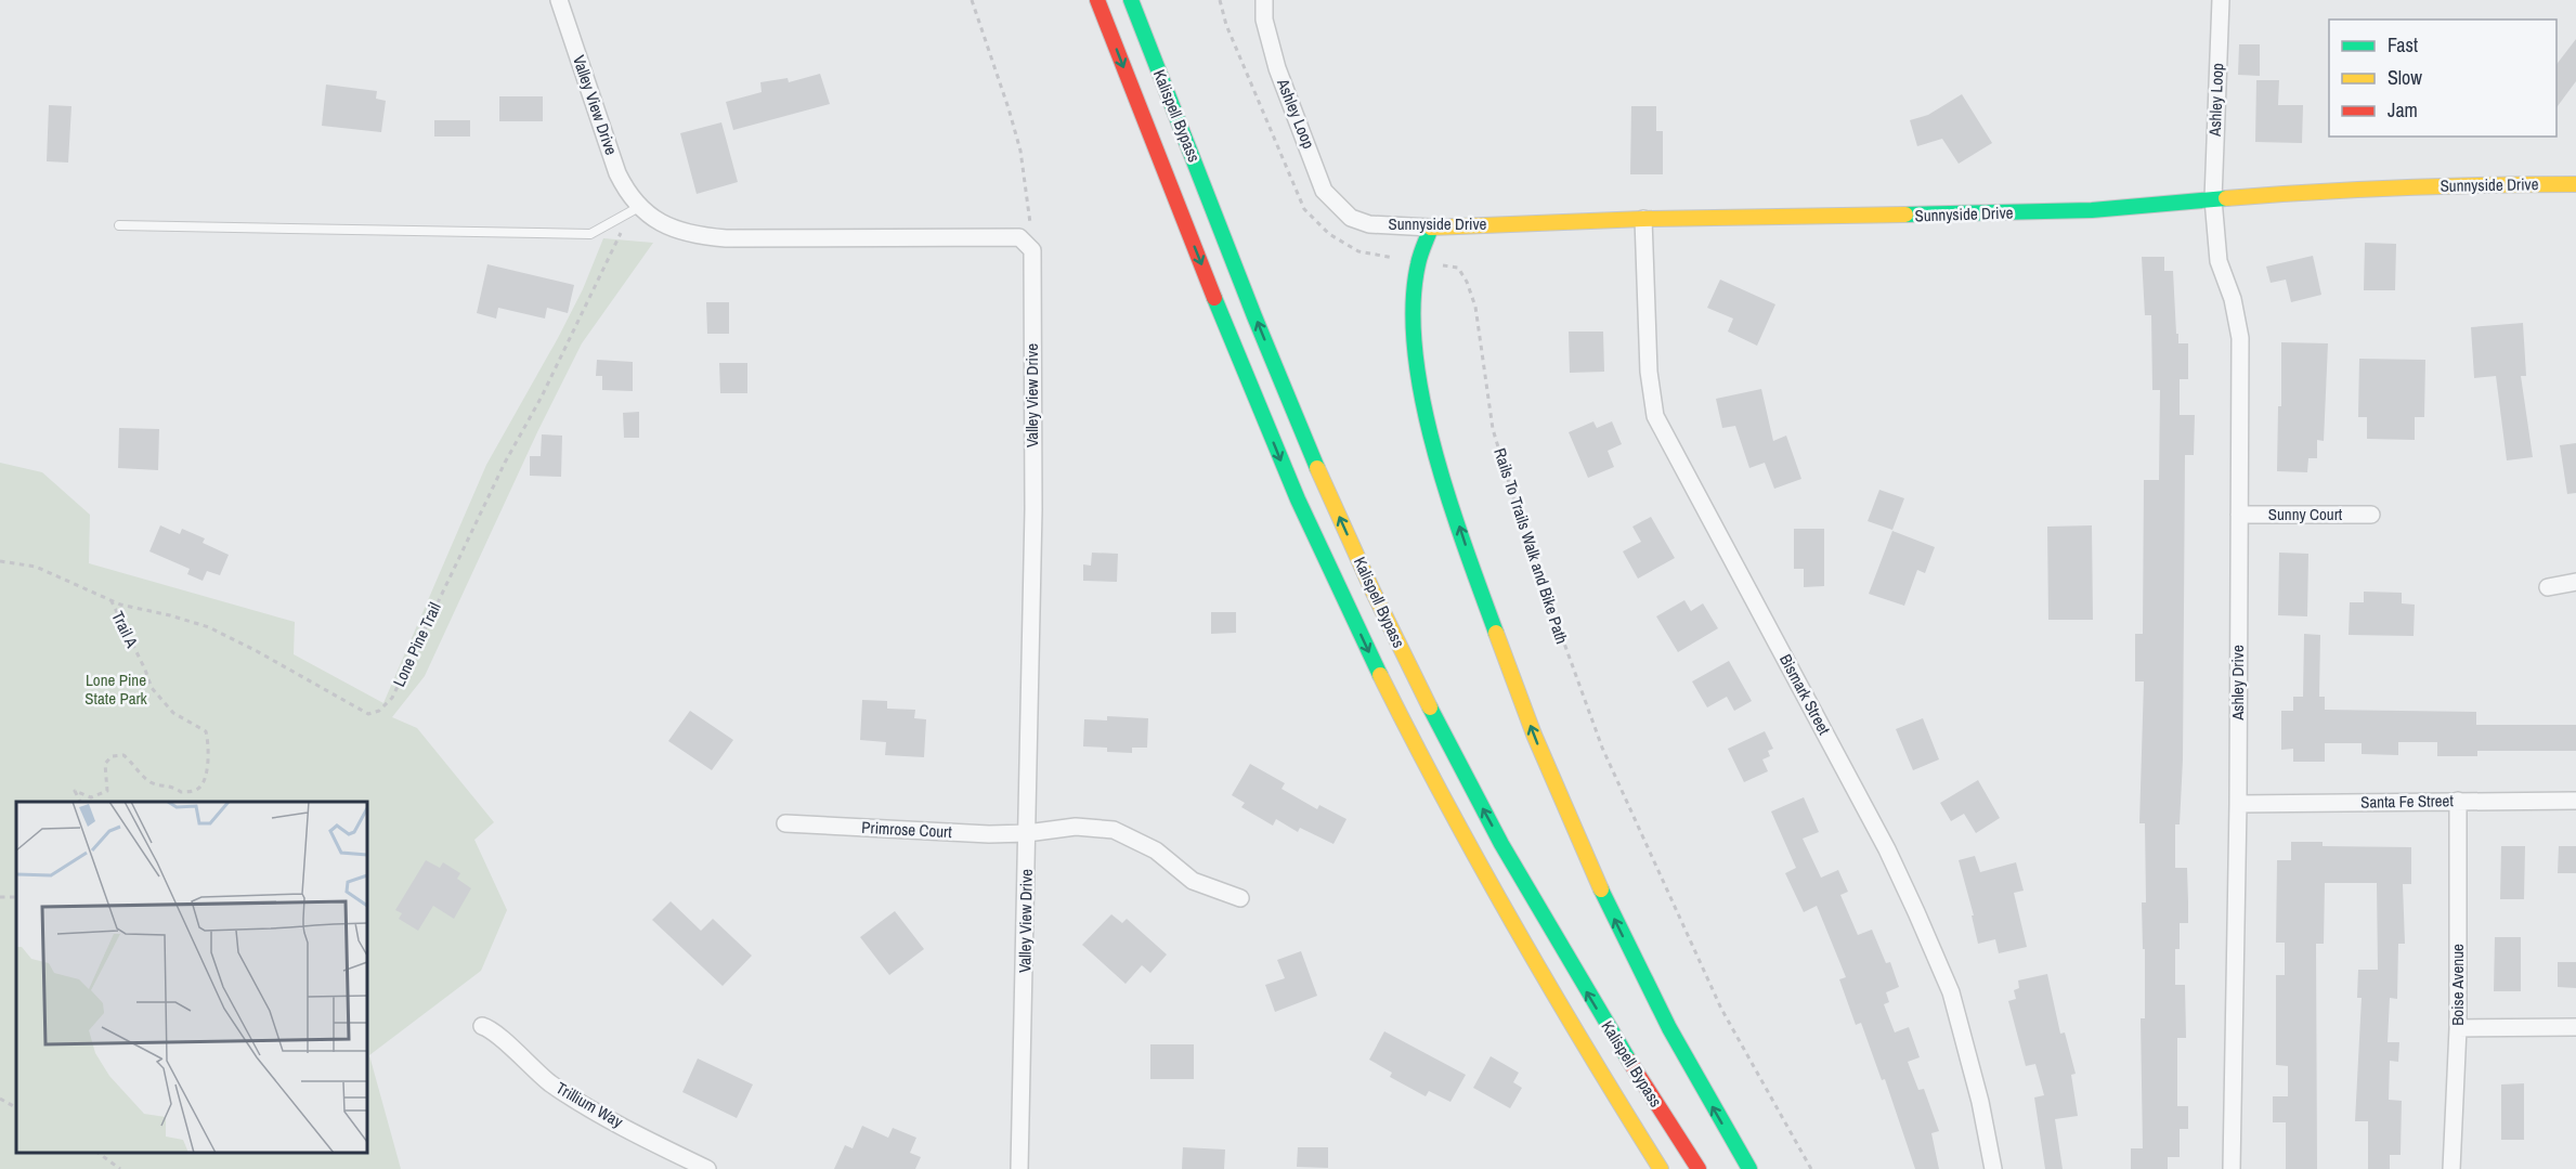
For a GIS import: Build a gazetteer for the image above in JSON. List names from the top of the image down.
{
  "streets": {
    "main road": ["Kalispell Bypass", "Sunnyside Drive"],
    "street": [
      "Ashley Loop",
      "Valley View Drive",
      "Sunny Court",
      "Ashley Drive",
      "Bismark Street",
      "Santa Fe Street",
      "Primrose Court",
      "Boise Avenue",
      "Trillium Way"
    ],
    "path": ["Rails To Trails Walk and Bike Path", "Trail A", "Lone Pine Trail"]
  },
  "crossings": [
    ["Ashley Loop", "Sunnyside Drive"],
    ["Ashley Loop", "Ashley Drive"],
    ["Valley View Drive", "Lone Pine Trail"],
    ["Valley View Drive", "Primrose Court"],
    ["Sunnyside Drive", "Ashley Drive"],
    ["Sunnyside Drive", "Bismark Street"],
    ["Sunny Court", "Ashley Drive"],
    ["Trail A", "Lone Pine Trail"],
    ["Ashley Drive", "Santa Fe Street"],
    ["Santa Fe Street", "Boise Avenue"]
  ],
  "parks": ["Lone Pine State Park"],
  "legend": ["Fast", "Slow", "Jam"]
}
